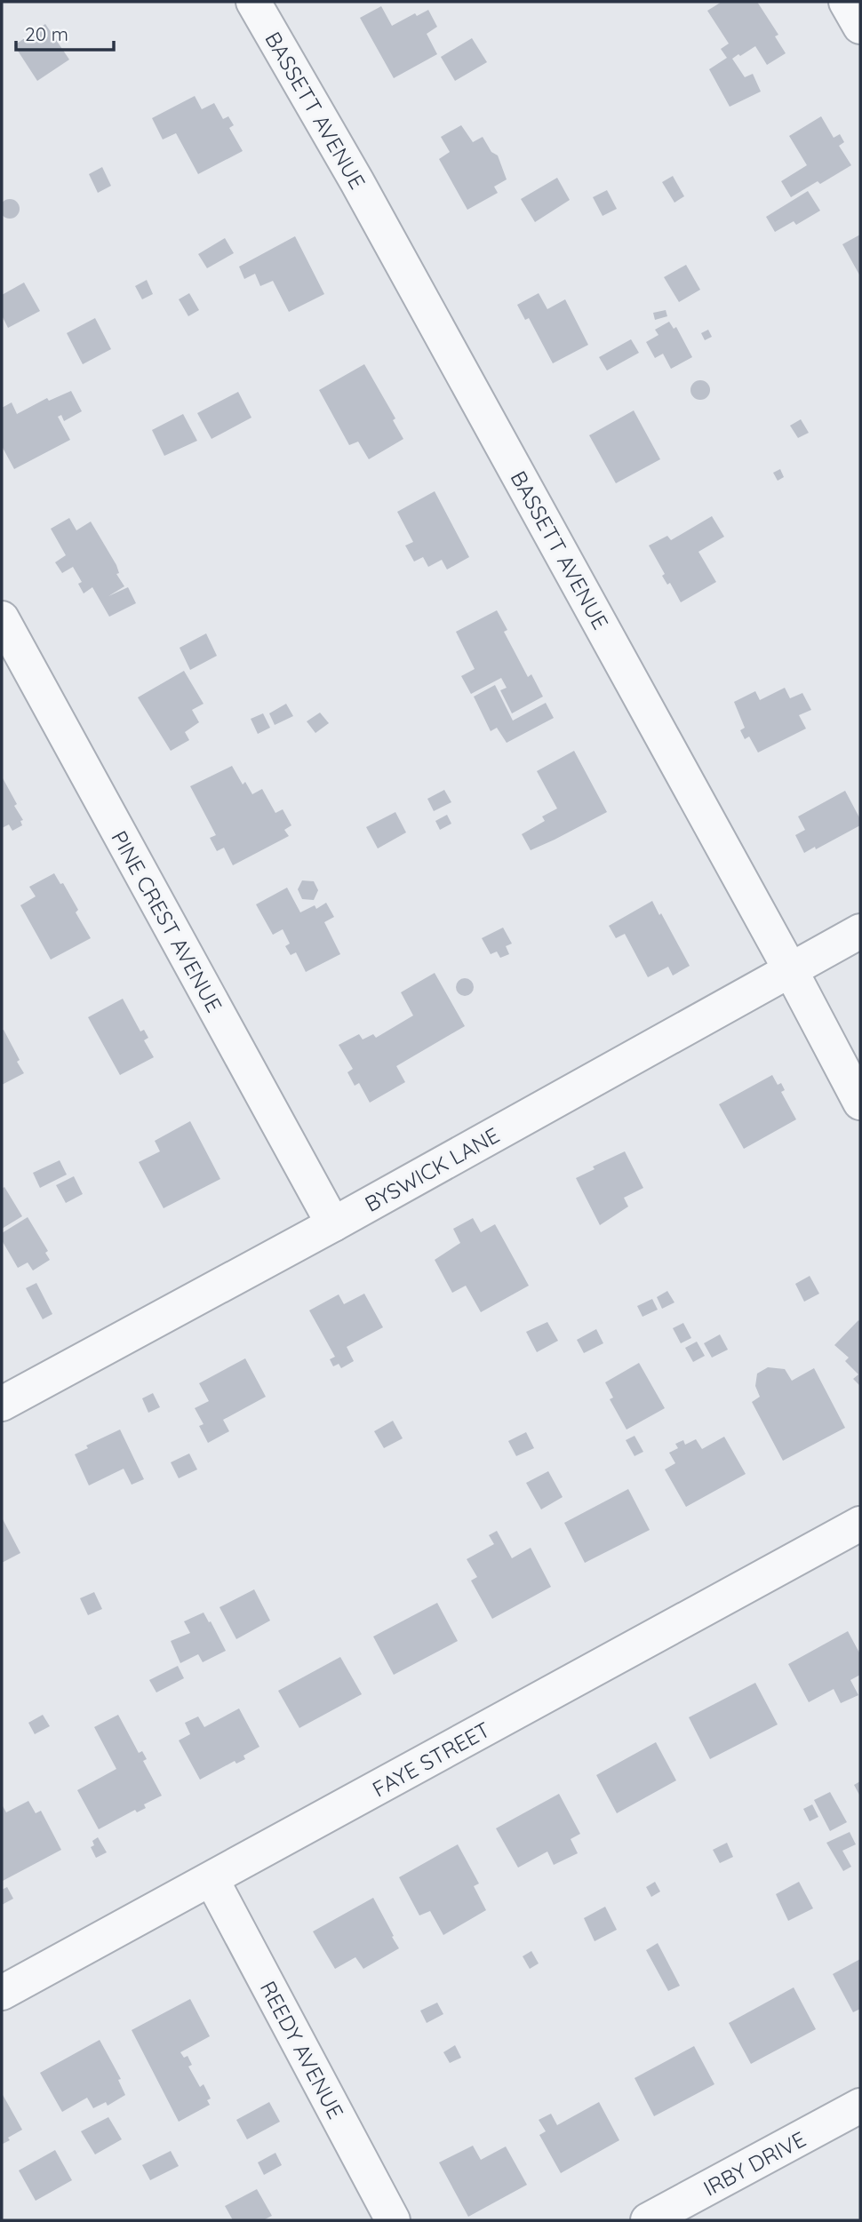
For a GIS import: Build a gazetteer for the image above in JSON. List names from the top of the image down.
{
  "streets": {
    "street": [
      "BASSETT AVENUE",
      "PINE CREST AVENUE",
      "BYSWICK LANE",
      "FAYE STREET",
      "REEDY AVENUE",
      "IRBY DRIVE"
    ]
  },
  "crossings": [
    ["BASSETT AVENUE", "BYSWICK LANE"],
    ["PINE CREST AVENUE", "BYSWICK LANE"],
    ["FAYE STREET", "REEDY AVENUE"]
  ],
  "scale_bar": "20 m"
}
